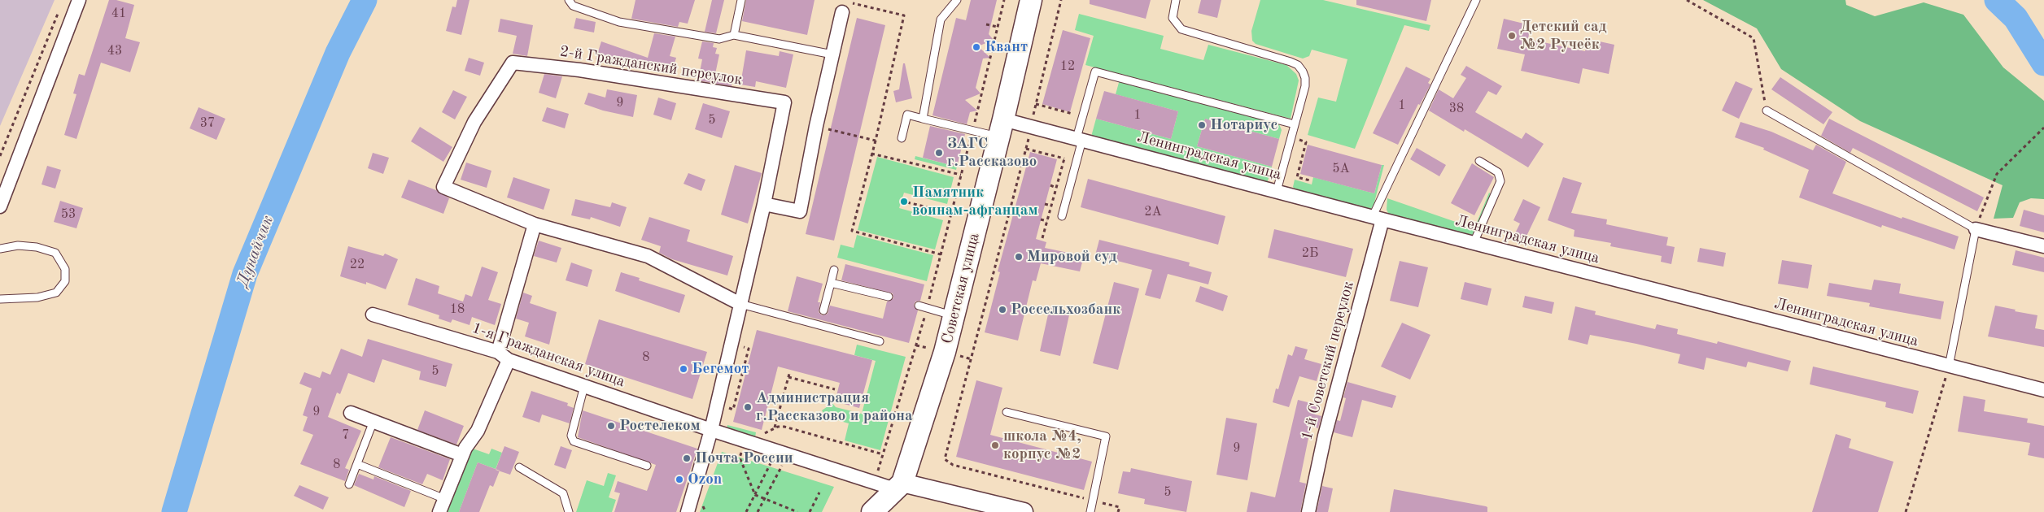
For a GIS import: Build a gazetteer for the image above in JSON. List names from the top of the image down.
{
  "streets": {
    "main road": ["Советская улица"],
    "street": [
      "2-й Гражданский переулок",
      "Ленинградская улица",
      "1-я Гражданская улица",
      "1-й Советский переулок"
    ]
  },
  "crossings": [
    ["Ленинградская улица", "Советская улица"],
    ["Ленинградская улица", "1-й Советский переулок"],
    ["Советская улица", "1-я Гражданская улица"]
  ],
  "water": ["Дунайчик"],
  "places": [
    "Детский сад №2 Ручеёк",
    "Квант",
    "Нотариус",
    "ЗАГС г.Рассказово",
    "Памятник воинам-афганцам",
    "Мировой суд",
    "Россельхозбанк",
    "Бегемот",
    "Администрация г.Рассказово и района",
    "Ростелеком",
    "школа №4, корпус №2",
    "Почта России",
    "Ozon"
  ],
  "house_numbers": [
    "41",
    "43",
    "12",
    "9",
    "1",
    "38",
    "1",
    "5",
    "37",
    "5А",
    "2А",
    "53",
    "2Б",
    "22",
    "18",
    "8",
    "5",
    "9",
    "7",
    "9",
    "8",
    "5"
  ]
}
